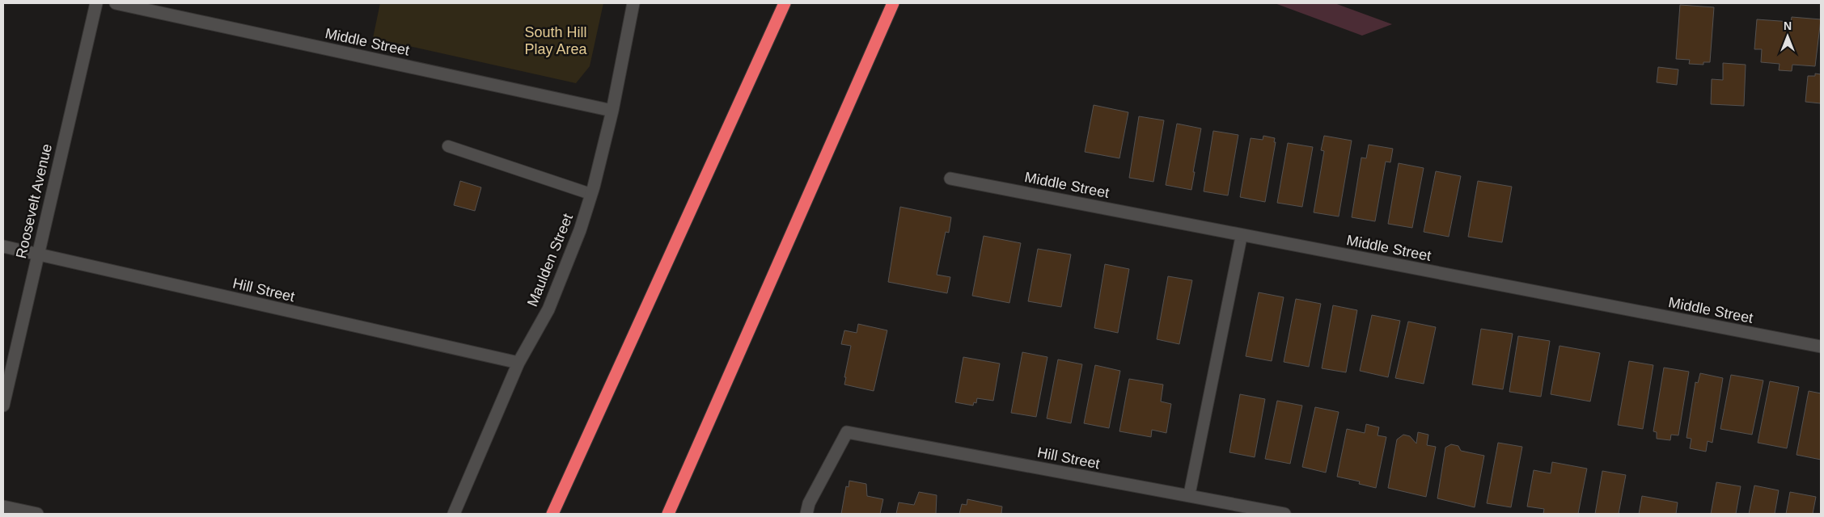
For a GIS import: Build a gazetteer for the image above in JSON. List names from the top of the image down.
{
  "streets": {
    "street": [
      "Middle Street",
      "Roosevelt Avenue",
      "Maulden Street",
      "Hill Street"
    ]
  },
  "crossings": [
    ["Middle Street", "Maulden Street"],
    ["Roosevelt Avenue", "Hill Street"],
    ["Maulden Street", "Hill Street"]
  ],
  "parks": ["South Hill Play Area"],
  "north": "top"
}
